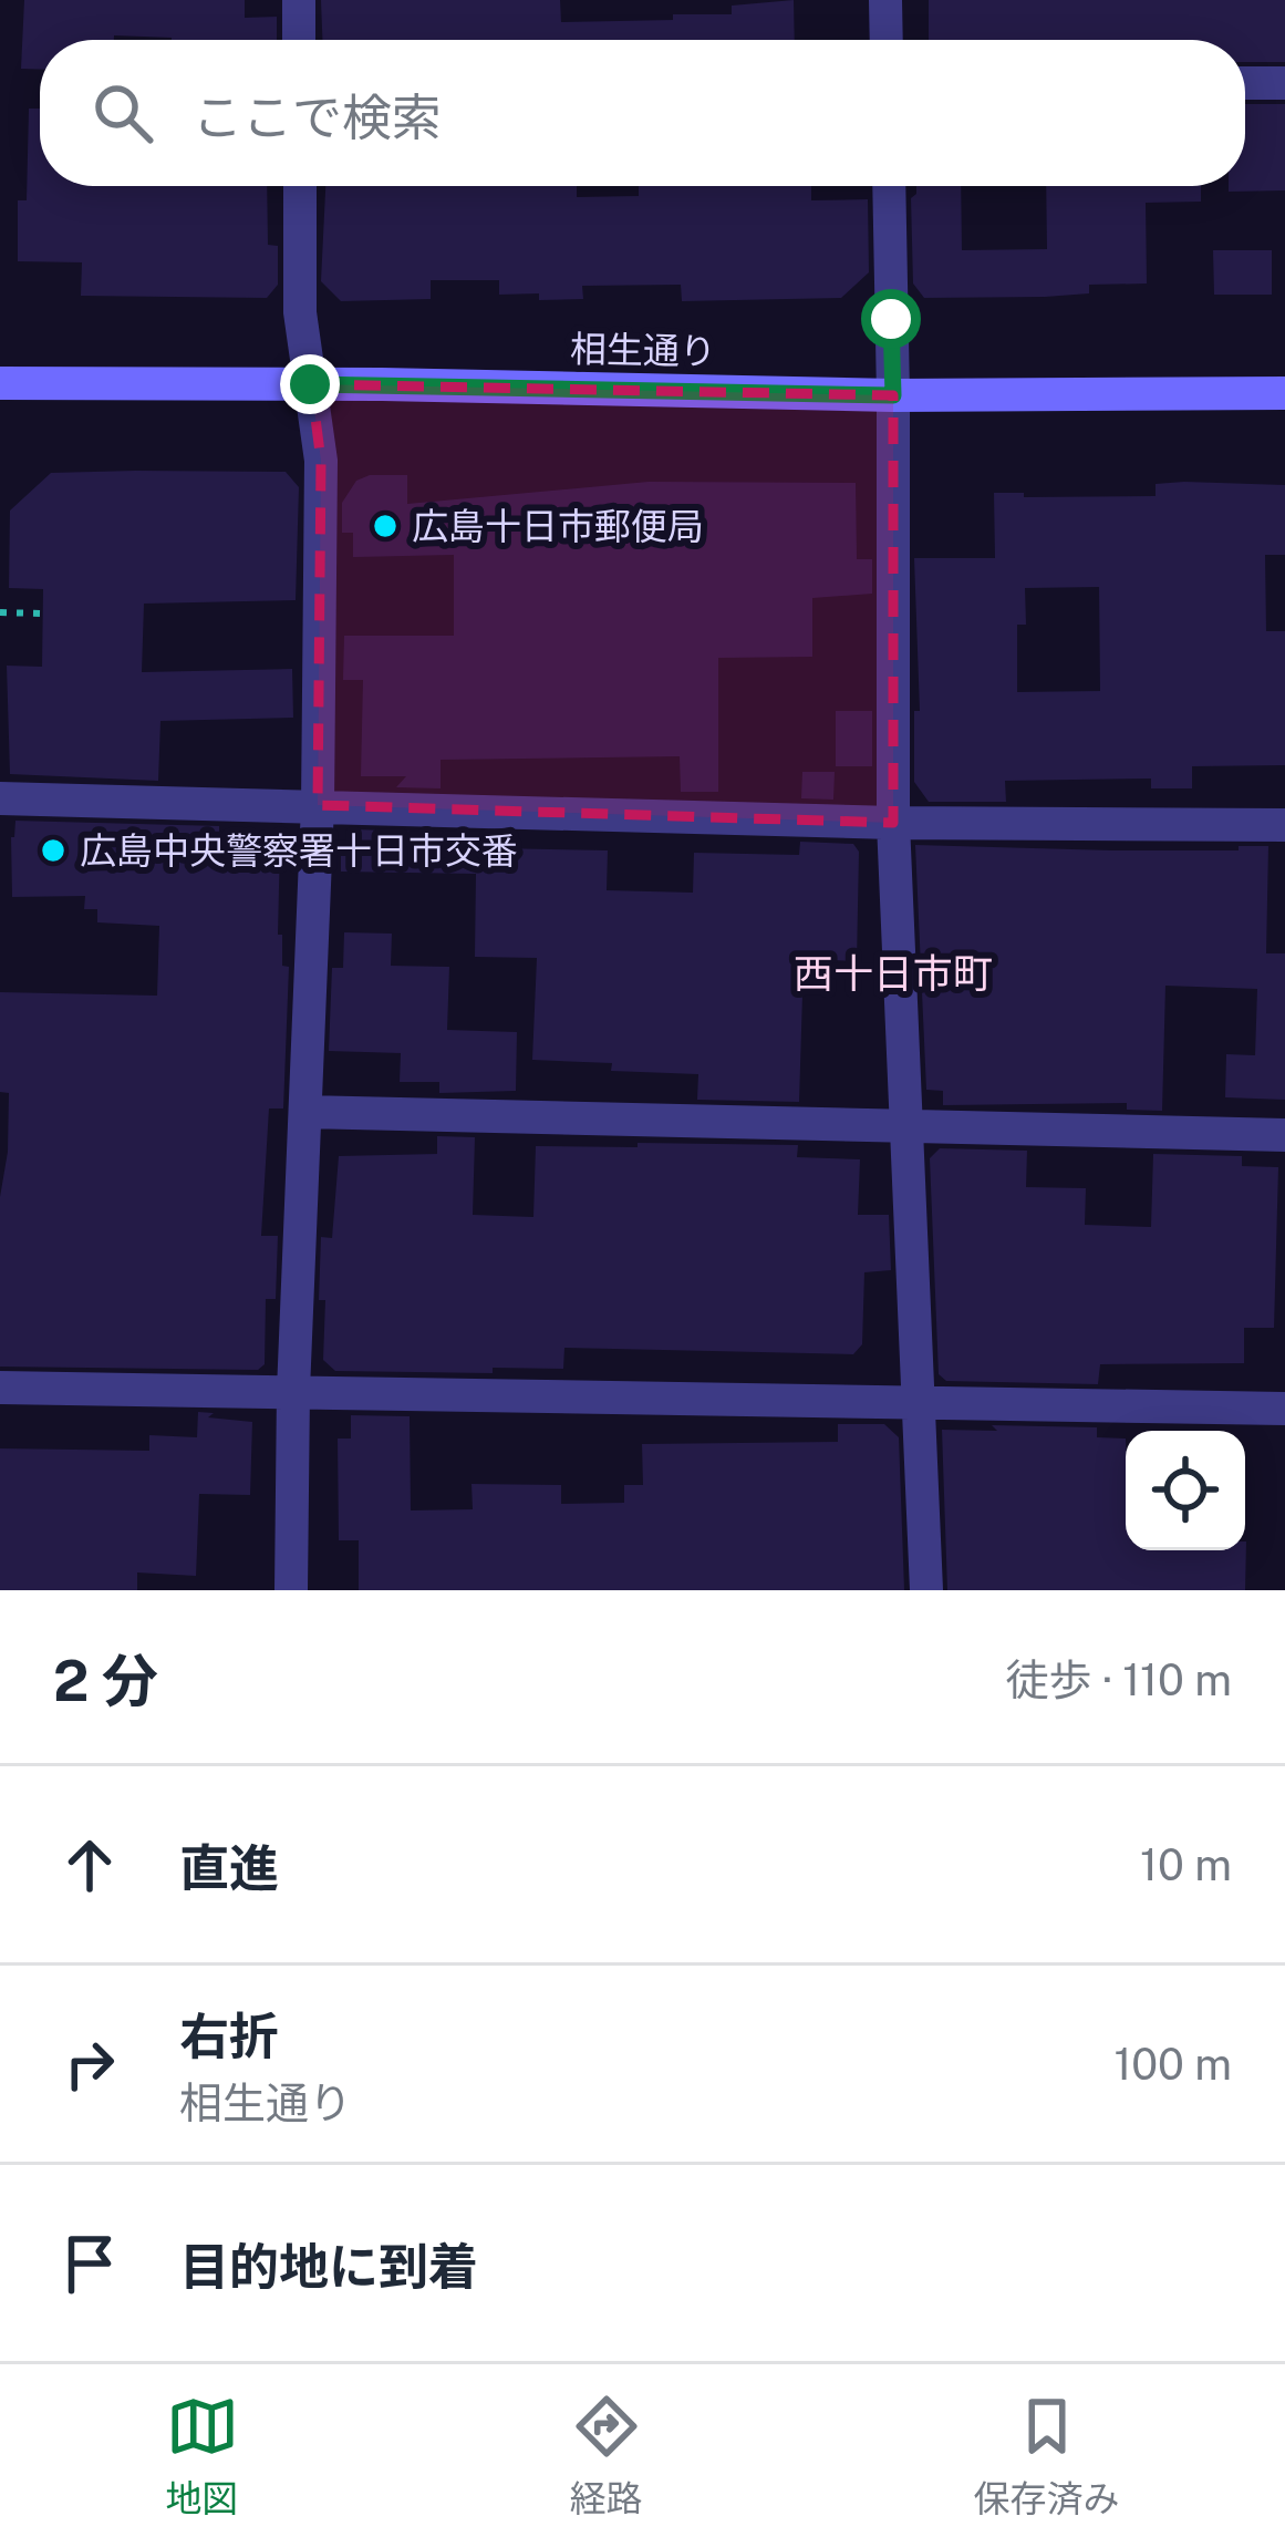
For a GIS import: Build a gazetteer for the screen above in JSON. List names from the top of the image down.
{
  "streets": {
    "street": ["相生通り"]
  },
  "districts": ["西十日市町"],
  "places": ["広島十日市郵便局", "広島中央警察署十日市交番"],
  "page": {
    "search": "ここで検索",
    "heading": ["2 分", "徒歩 · 110 m"],
    "list": [
      ["直進", "10 m"],
      ["右折", "相生通り", "100 m"],
      "目的地に到着"
    ],
    "nav": ["地図", "経路", "保存済み"]
  }
}
